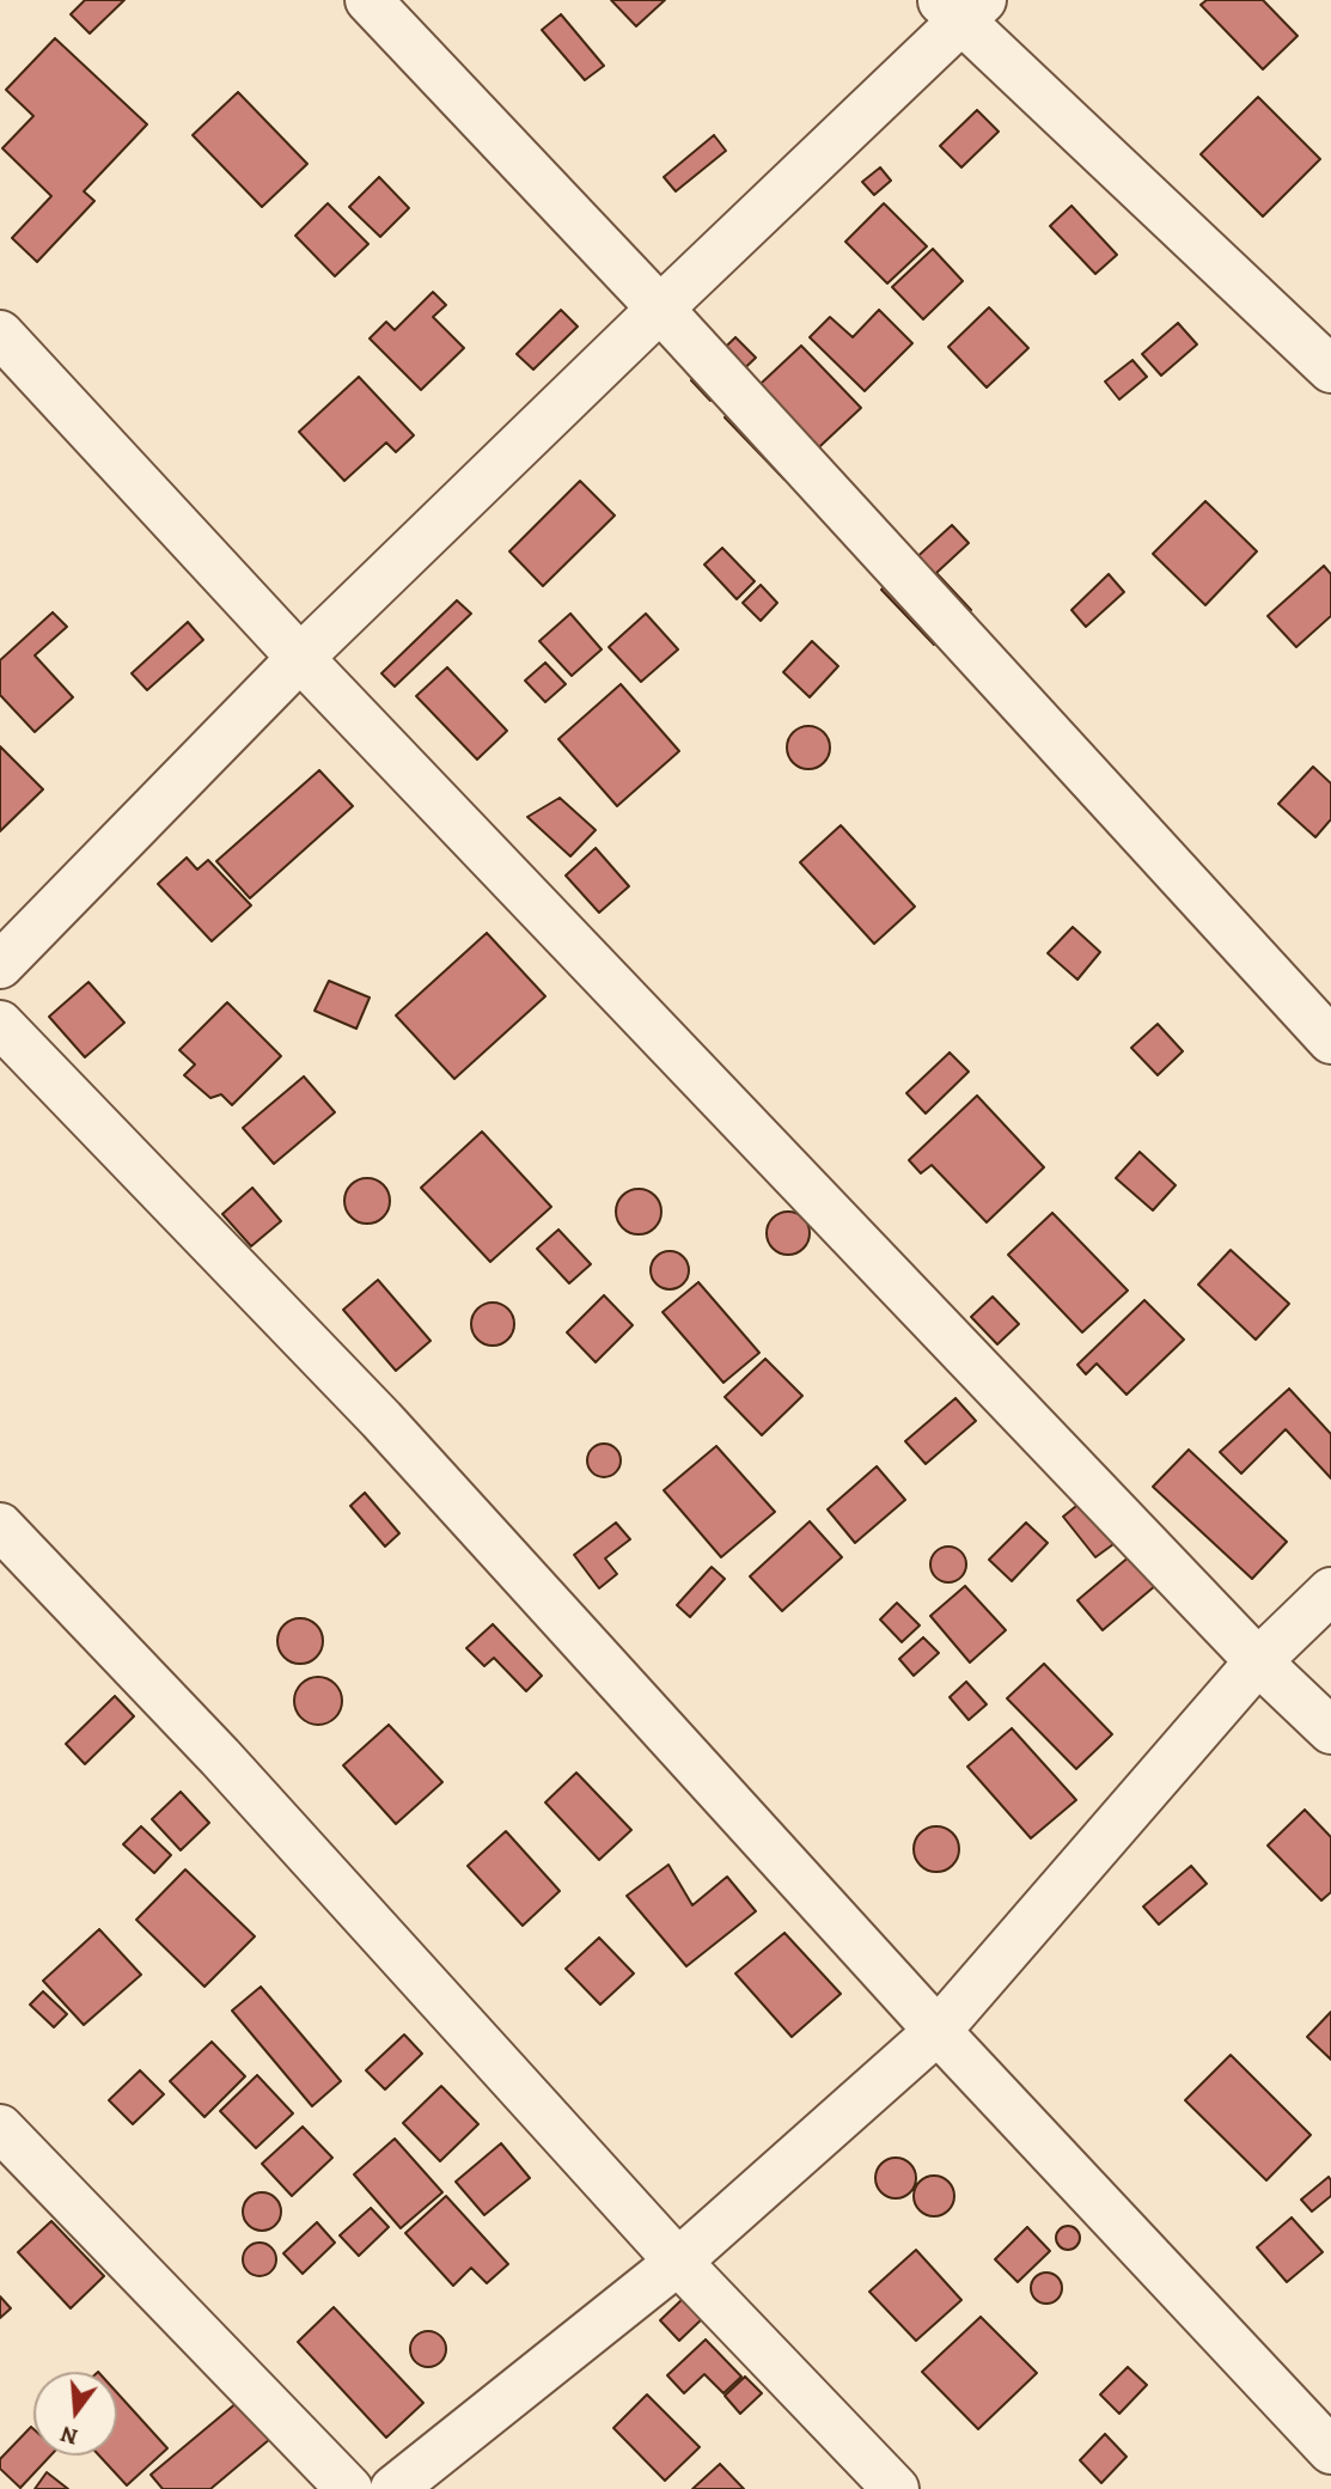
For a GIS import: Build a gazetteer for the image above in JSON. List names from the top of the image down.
{
  "north": "bottom"
}
